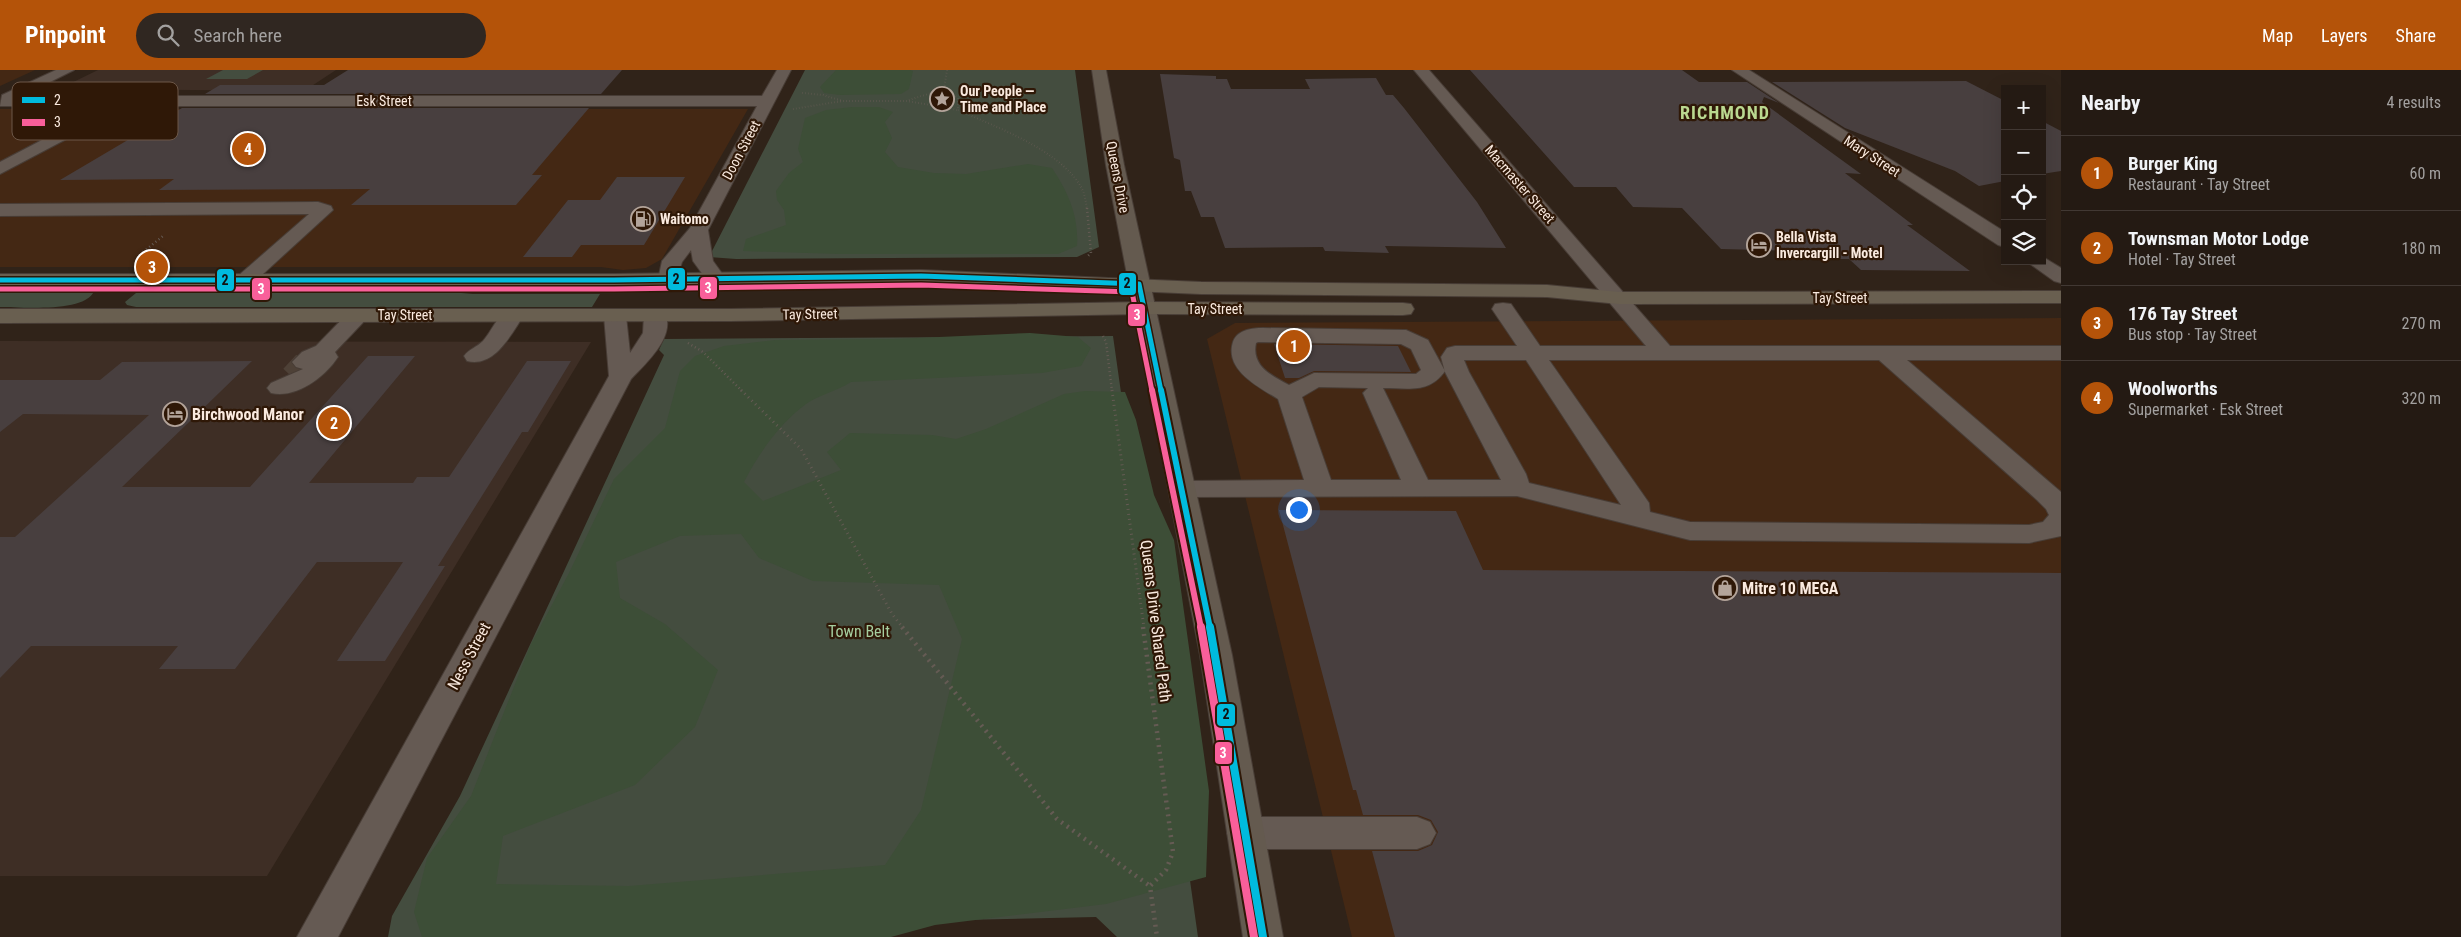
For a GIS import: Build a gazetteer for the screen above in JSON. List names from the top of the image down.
{
  "streets": {
    "highway": ["Tay Street"],
    "main road": ["Queens Drive"],
    "street": [
      "Esk Street",
      "Doon Street",
      "Mary Street",
      "Macmaster Street",
      "Ness Street"
    ],
    "path": ["Queens Drive Shared Path"]
  },
  "crossings": [
    ["Esk Street", "Doon Street"],
    ["Doon Street", "Tay Street"],
    ["Queens Drive", "Tay Street"],
    ["Macmaster Street", "Tay Street"],
    ["Tay Street", "Ness Street"]
  ],
  "districts": ["RICHMOND"],
  "parks": ["Town Belt"],
  "places": {
    "place": ["Our People — Time and Place"],
    "fuel station": ["Waitomo"],
    "hotel": ["Bella Vista Invercargill - Motel", "Birchwood Manor"],
    "shop": ["Mitre 10 MEGA"]
  },
  "lines": ["transit line 2", "transit line 3"],
  "legend": ["2", "3"],
  "page": {
    "header": "Pinpoint",
    "search": "Search here",
    "nav": ["Map", "Layers", "Share"],
    "heading": ["Nearby", "4 results"],
    "map_buttons": ["+", "−"],
    "pins": [
      "4",
      "3",
      "1",
      "2"
    ],
    "list": [
      {
        "mark": "1",
        "name": "Burger King",
        "note": "Restaurant · Tay Street",
        "value": "60 m"
      },
      {
        "mark": "2",
        "name": "Townsman Motor Lodge",
        "note": "Hotel · Tay Street",
        "value": "180 m"
      },
      {
        "mark": "3",
        "name": "176 Tay Street",
        "note": "Bus stop · Tay Street",
        "value": "270 m"
      },
      {
        "mark": "4",
        "name": "Woolworths",
        "note": "Supermarket · Esk Street",
        "value": "320 m"
      }
    ]
  }
}
